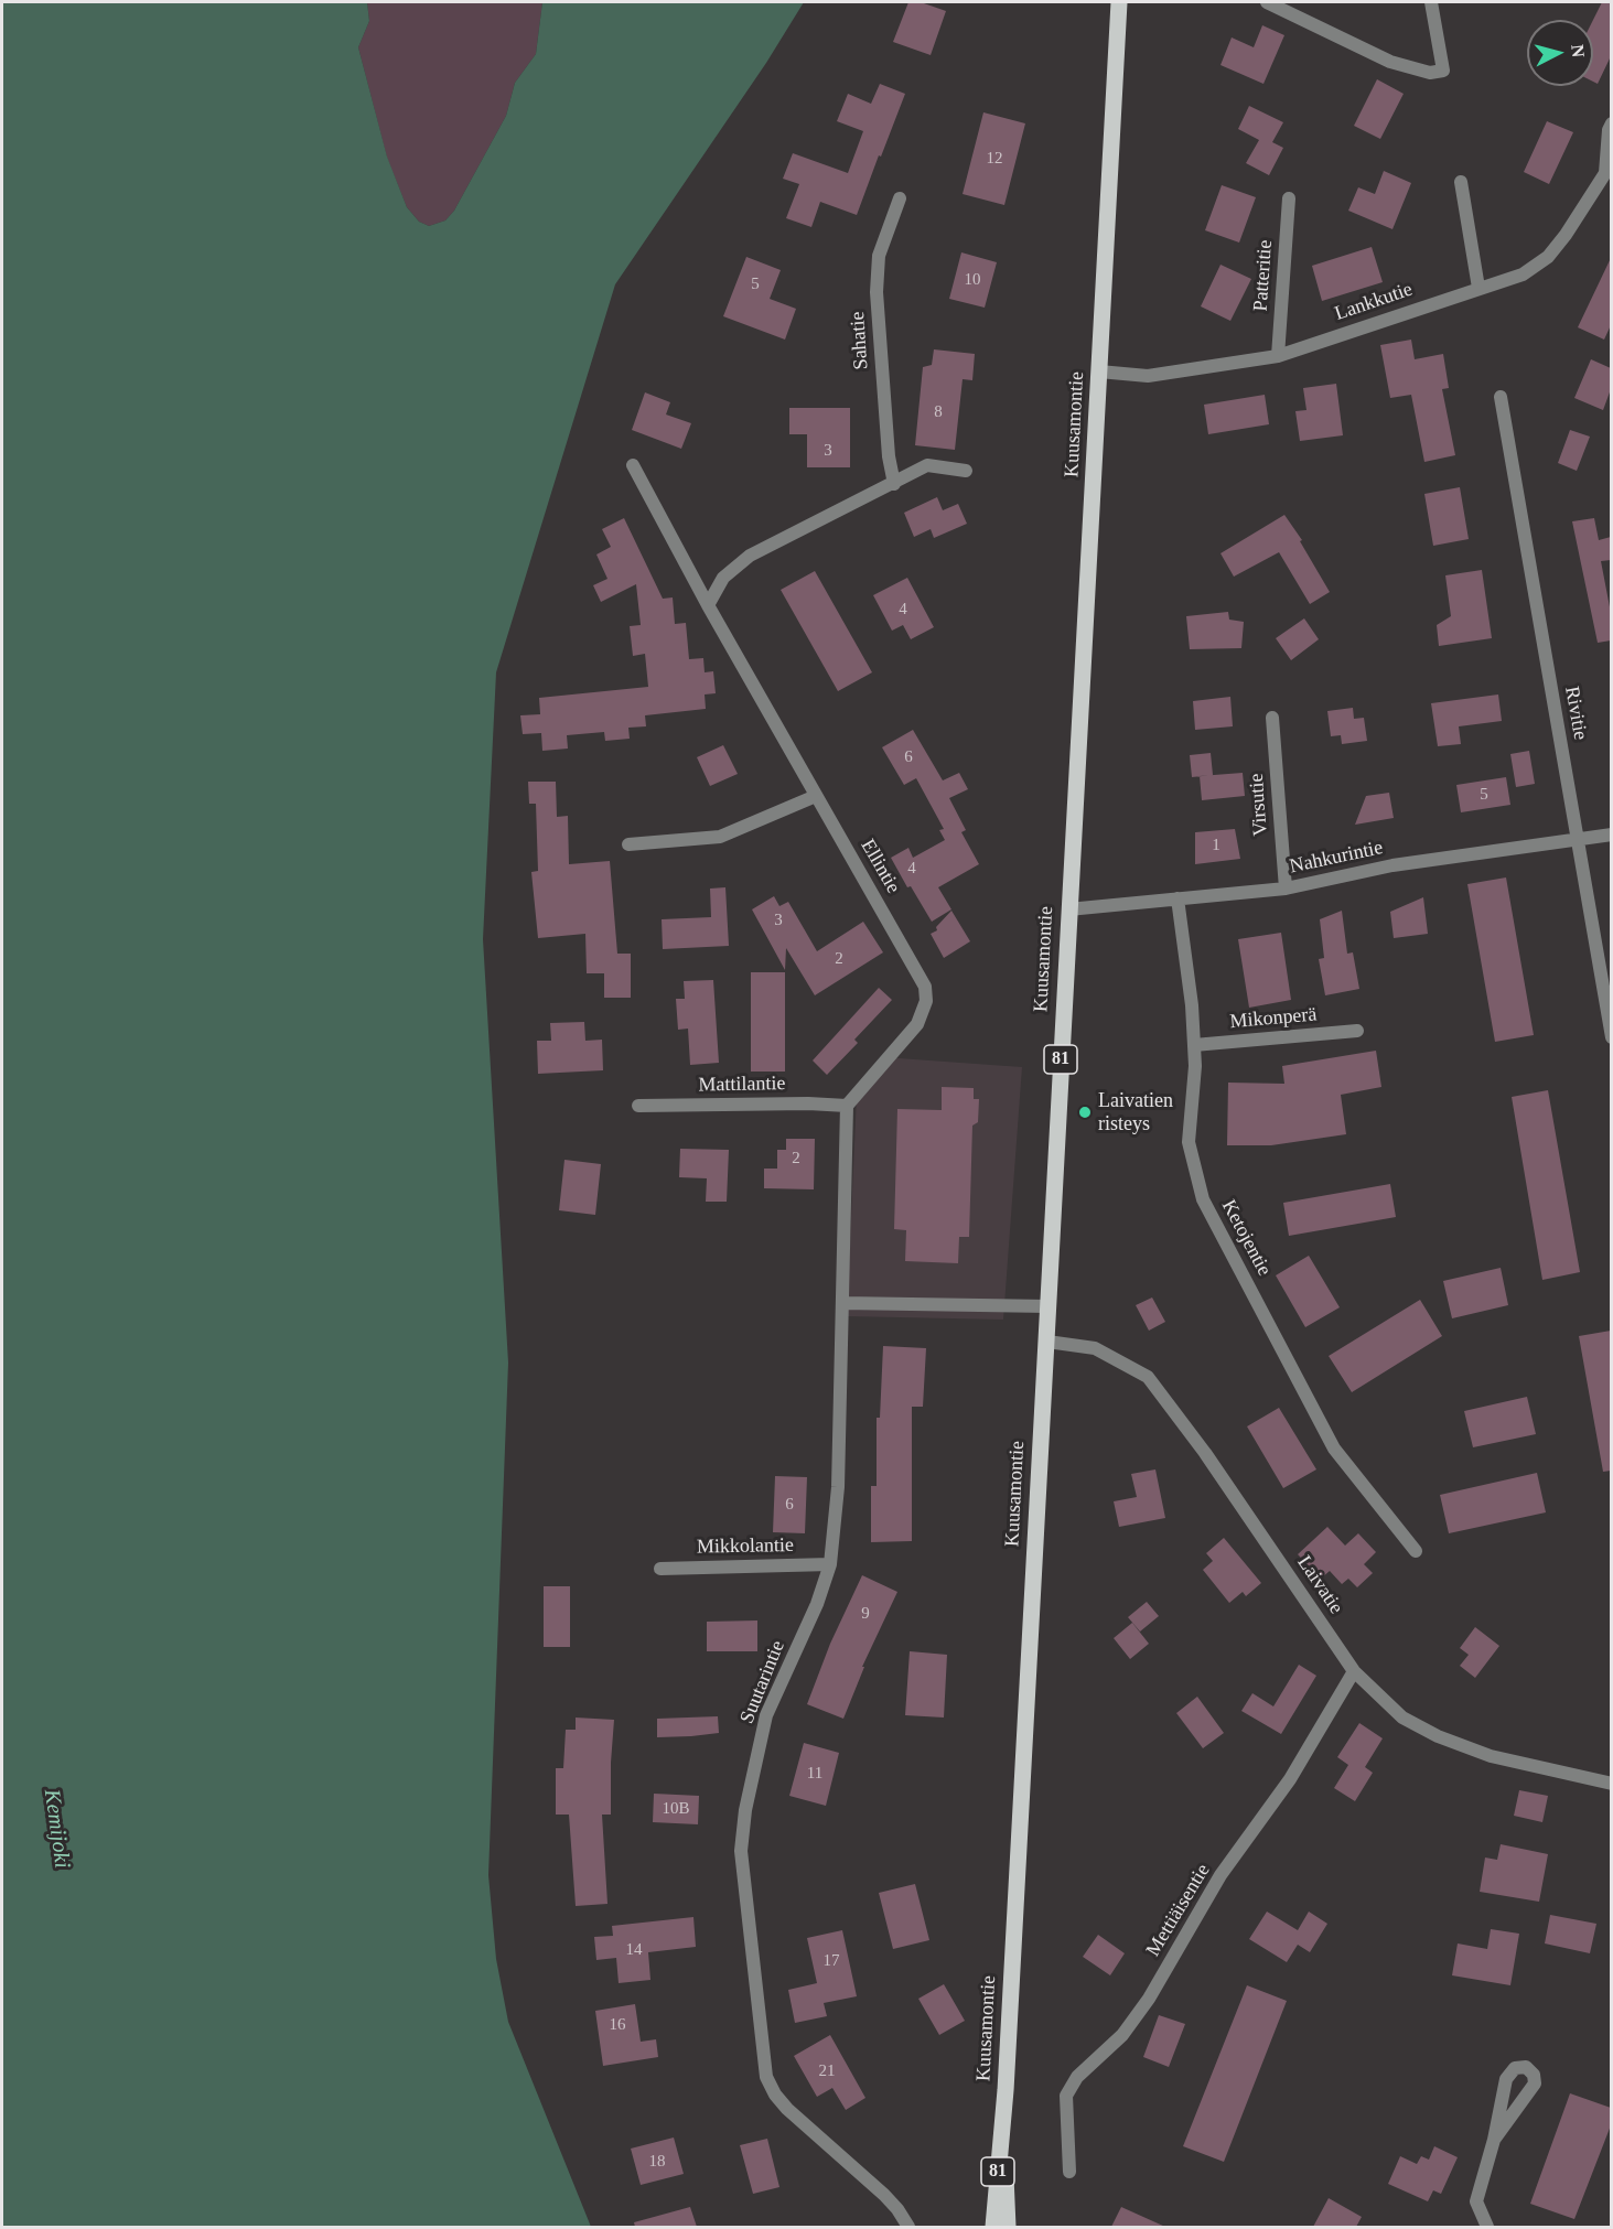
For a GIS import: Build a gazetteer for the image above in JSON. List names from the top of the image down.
{
  "streets": {
    "main road": ["Kuusamontie", "81"],
    "street": [
      "Patteritie",
      "Lankkutie",
      "Sahatie",
      "Rivitie",
      "Virsutie",
      "Nahkurintie",
      "Ellintie",
      "Mikonperä",
      "Mattilantie",
      "Ketojentie",
      "Mikkolantie",
      "Laivatie",
      "Suutarintie",
      "Mettiäisentie"
    ]
  },
  "crossings": [
    ["Patteritie", "Lankkutie"],
    ["Lankkutie", "Kuusamontie"],
    ["Kuusamontie", "Nahkurintie"],
    ["Kuusamontie", "Laivatie"],
    ["Rivitie", "Nahkurintie"],
    ["Virsutie", "Nahkurintie"],
    ["Nahkurintie", "Ketojentie"],
    ["Ellintie", "Mattilantie"],
    ["Mikonperä", "Ketojentie"],
    ["Mikkolantie", "Suutarintie"],
    ["Laivatie", "Mettiäisentie"]
  ],
  "water": ["Kemijoki"],
  "places": ["Laivatien risteys"],
  "house_numbers": [
    "12",
    "10",
    "5",
    "8",
    "3",
    "4",
    "6",
    "5",
    "1",
    "4",
    "3",
    "2",
    "2",
    "6",
    "9",
    "11",
    "10B",
    "14",
    "17",
    "16",
    "21",
    "18"
  ],
  "north": "right"
}
